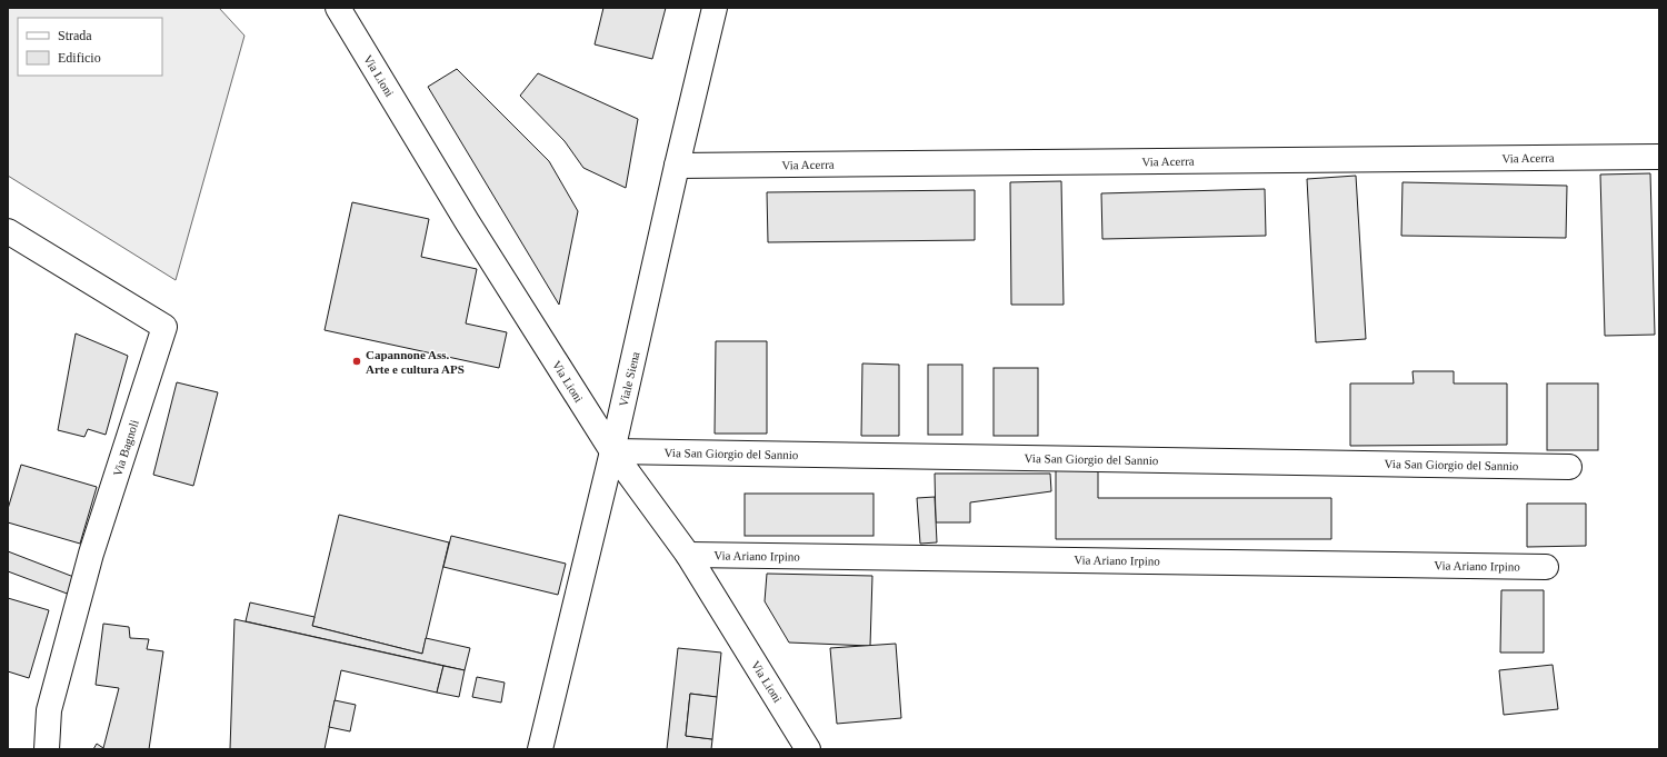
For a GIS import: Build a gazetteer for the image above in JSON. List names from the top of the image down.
{
  "streets": {
    "street": [
      "Via Lioni",
      "Via Acerra",
      "Viale Siena",
      "Via Bagnoli",
      "Via San Giorgio del Sannio",
      "Via Ariano Irpino"
    ]
  },
  "crossings": [
    ["Via Lioni", "Viale Siena"],
    ["Via Lioni", "Via San Giorgio del Sannio"],
    ["Via Lioni", "Via Ariano Irpino"],
    ["Via Acerra", "Viale Siena"],
    ["Viale Siena", "Via San Giorgio del Sannio"]
  ],
  "places": ["Capannone Ass. Arte e cultura APS"],
  "legend": ["Strada", "Edificio"]
}
